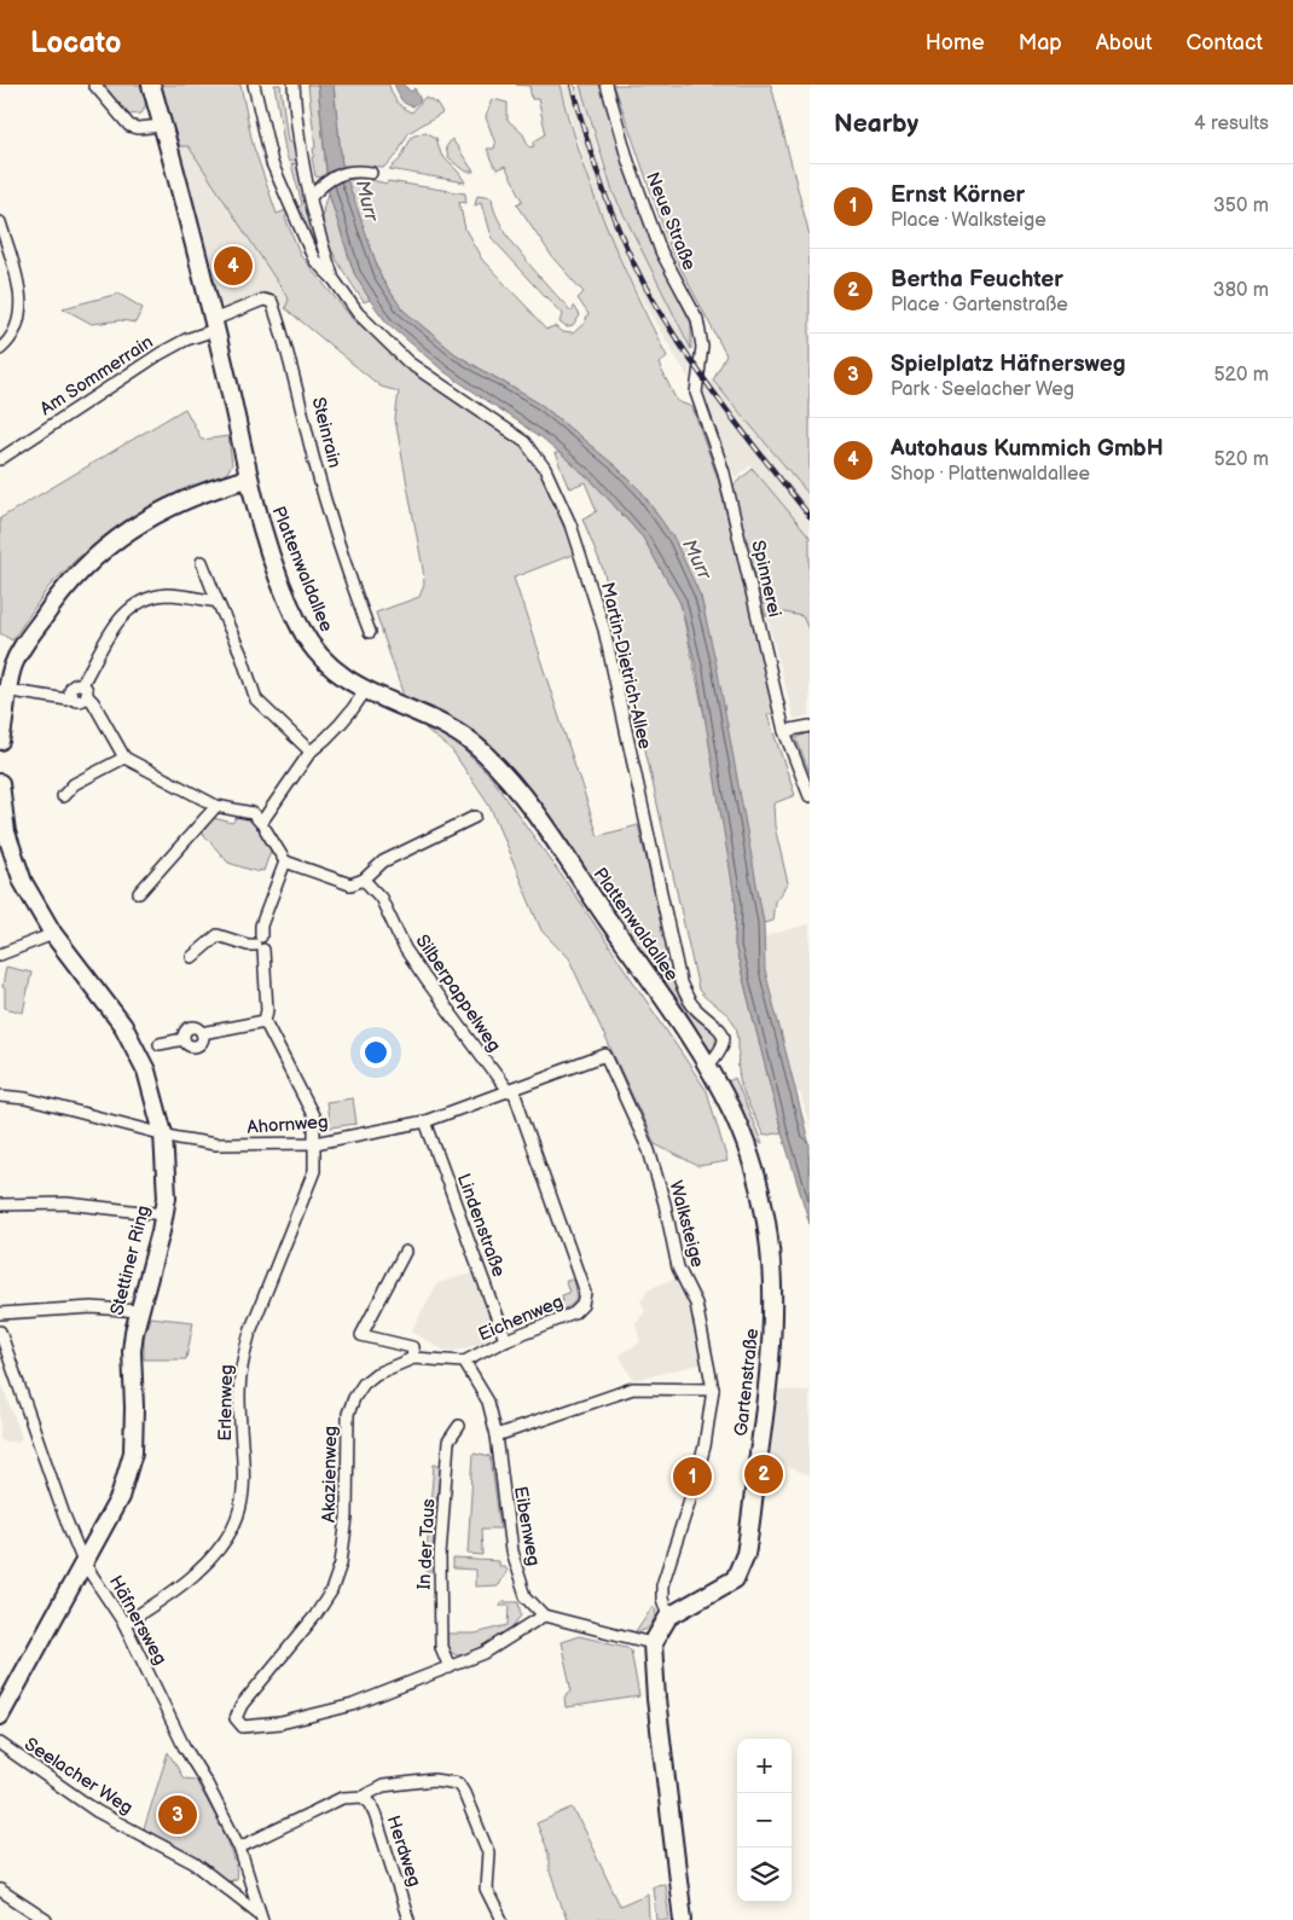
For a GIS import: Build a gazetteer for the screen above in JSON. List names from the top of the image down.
{
  "streets": {
    "street": [
      "Neue Straße",
      "Am Sommerrain",
      "Steinrain",
      "Plattenwaldallee",
      "Spinnerei",
      "Martin-Dietrich-Allee",
      "Silberpappelweg",
      "Ahornweg",
      "Walksteige",
      "Lindenstraße",
      "Stettiner Ring",
      "Eichenweg",
      "Gartenstraße",
      "Erlenweg",
      "Akazienweg",
      "Eibenweg",
      "In der Taus",
      "Häfnersweg",
      "Seelacher Weg",
      "Herdweg"
    ]
  },
  "crossings": [
    ["Neue Straße", "Spinnerei"],
    ["Am Sommerrain", "Steinrain"],
    ["Am Sommerrain", "Plattenwaldallee"],
    ["Steinrain", "Plattenwaldallee"],
    ["Plattenwaldallee", "Martin-Dietrich-Allee"],
    ["Plattenwaldallee", "Gartenstraße"],
    ["Martin-Dietrich-Allee", "Gartenstraße"],
    ["Silberpappelweg", "Ahornweg"],
    ["Silberpappelweg", "Eichenweg"],
    ["Ahornweg", "Walksteige"],
    ["Ahornweg", "Lindenstraße"],
    ["Ahornweg", "Stettiner Ring"],
    ["Ahornweg", "Erlenweg"],
    ["Walksteige", "Gartenstraße"],
    ["Lindenstraße", "Eichenweg"],
    ["Stettiner Ring", "Häfnersweg"],
    ["Eichenweg", "Akazienweg"],
    ["Erlenweg", "Häfnersweg"],
    ["Akazienweg", "In der Taus"],
    ["Häfnersweg", "Seelacher Weg"]
  ],
  "water": ["Murr"],
  "page": {
    "header": "Locato",
    "nav": [
      "Home",
      "Map",
      "About",
      "Contact"
    ],
    "heading": ["Nearby", "4 results"],
    "list": [
      {
        "mark": "1",
        "name": "Ernst Körner",
        "note": "Place · Walksteige",
        "value": "350 m"
      },
      {
        "mark": "2",
        "name": "Bertha Feuchter",
        "note": "Place · Gartenstraße",
        "value": "380 m"
      },
      {
        "mark": "3",
        "name": "Spielplatz Häfnersweg",
        "note": "Park · Seelacher Weg",
        "value": "520 m"
      },
      {
        "mark": "4",
        "name": "Autohaus Kummich GmbH",
        "note": "Shop · Plattenwaldallee",
        "value": "520 m"
      }
    ],
    "pins": [
      "4",
      "2",
      "1",
      "3"
    ],
    "map_buttons": ["+", "−"]
  }
}
